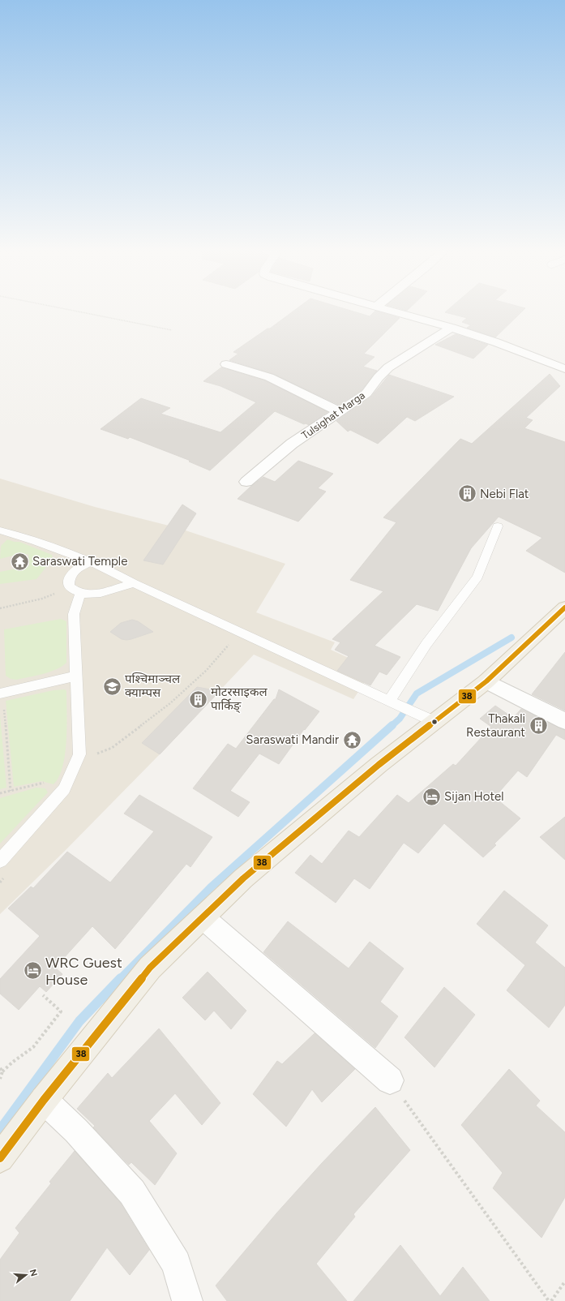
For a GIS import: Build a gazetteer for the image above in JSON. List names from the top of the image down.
{
  "streets": {
    "street": ["Tulsighat Marga"]
  },
  "places": {
    "building": ["Nebi Flat", "मोटरसाइकल पार्किङ्", "Thakali Restaurant"],
    "temple": ["Saraswati Temple", "Saraswati Mandir"],
    "school or university": ["पश्‍चिमाञ्‍चल क्याम्पस"],
    "hotel": ["Sijan Hotel", "WRC Guest House"]
  },
  "lines": ["transit line 38"],
  "north": "right"
}
